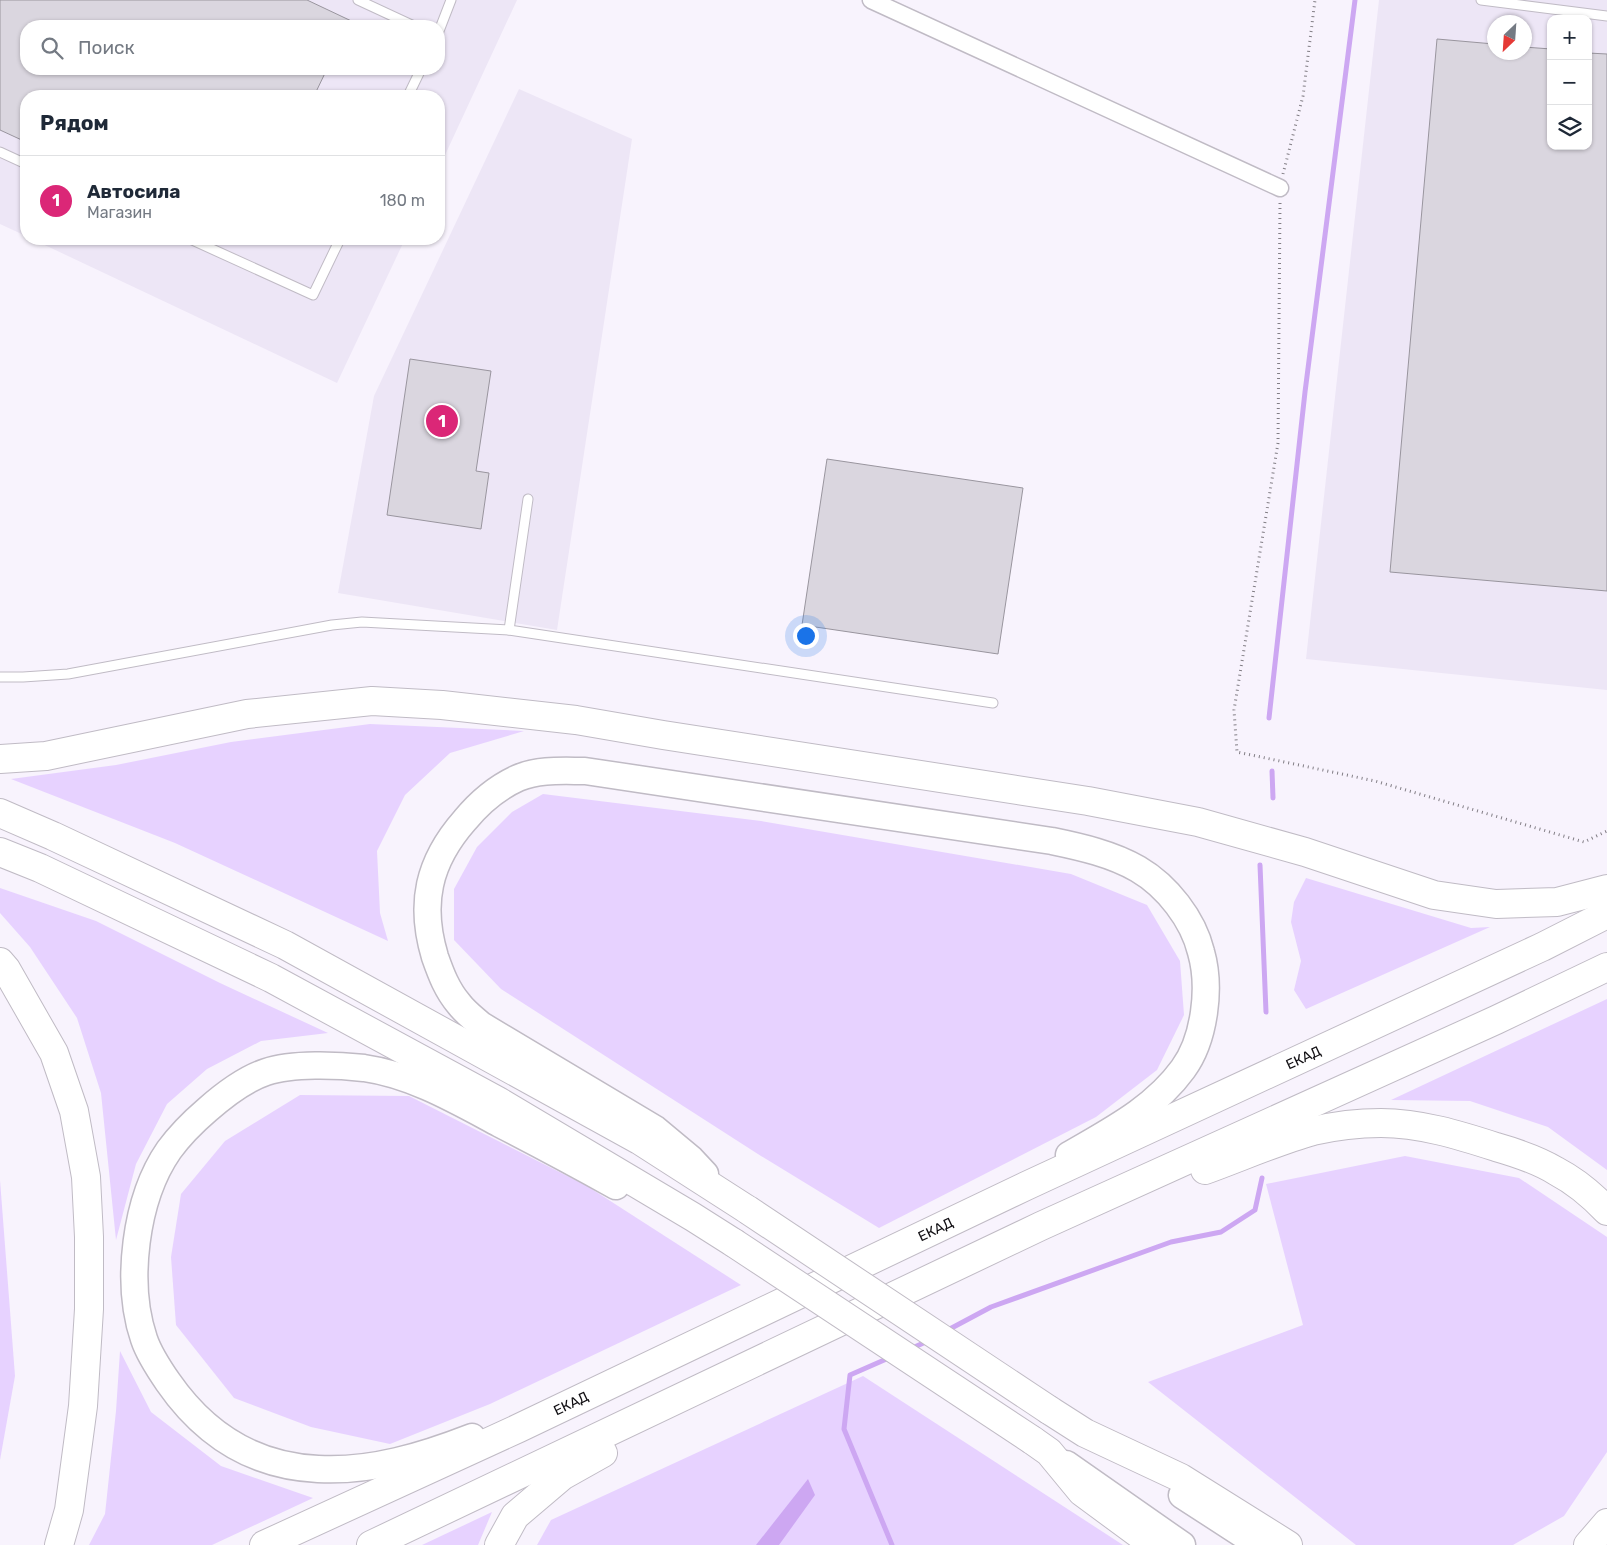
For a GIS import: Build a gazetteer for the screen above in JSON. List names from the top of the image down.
{
  "streets": {
    "highway": ["ЕКАД"]
  },
  "north": "bottom left",
  "page": {
    "map_buttons": ["+", "−"],
    "search": "Поиск",
    "heading": "Рядом",
    "list": [
      {
        "mark": "1",
        "name": "Автосила",
        "note": "Магазин",
        "value": "180 m"
      }
    ],
    "pins": "1"
  }
}
